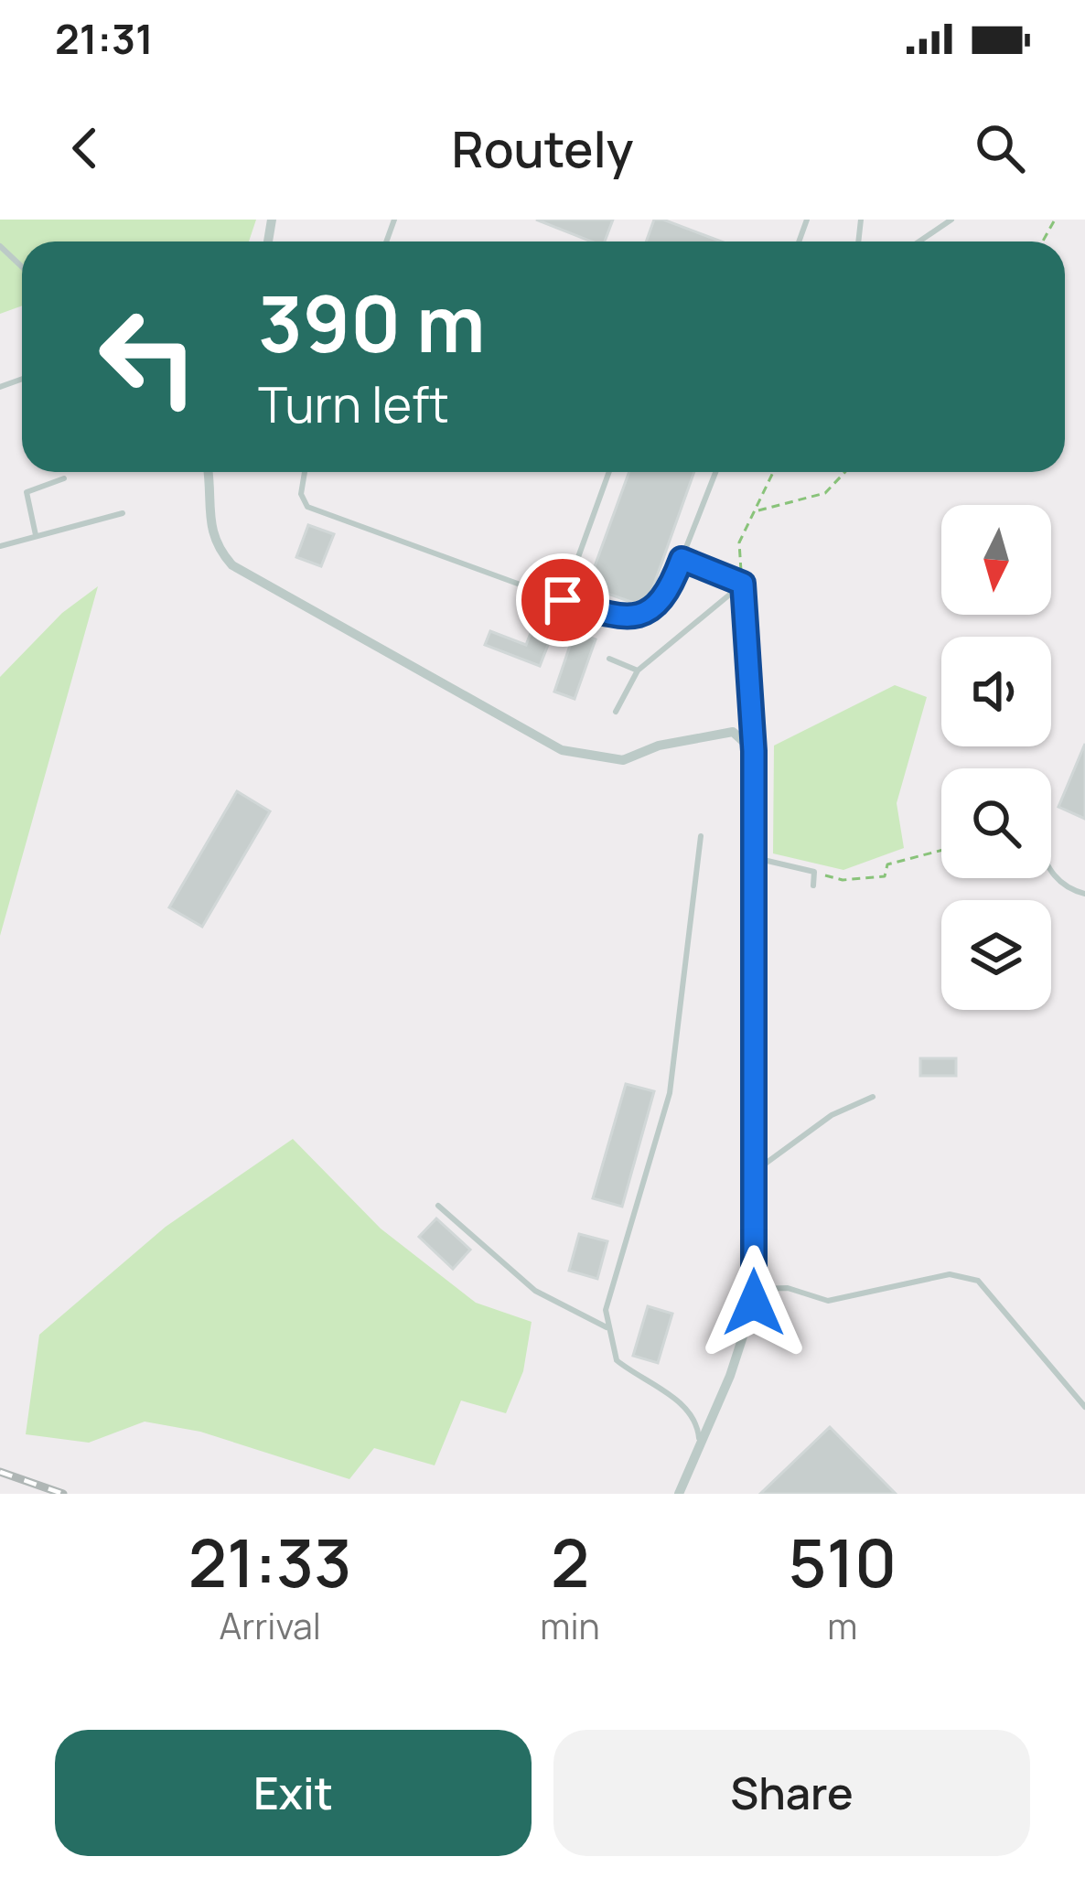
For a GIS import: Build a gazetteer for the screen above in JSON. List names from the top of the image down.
{
  "north": "bottom",
  "page": {
    "status": "21:31",
    "header": "Routely",
    "turn": ["390 m", "Turn left"],
    "eta": [
      "21:33",
      "Arrival",
      "2",
      "min",
      "510",
      "m"
    ],
    "buttons": ["Exit", "Share"]
  }
}
